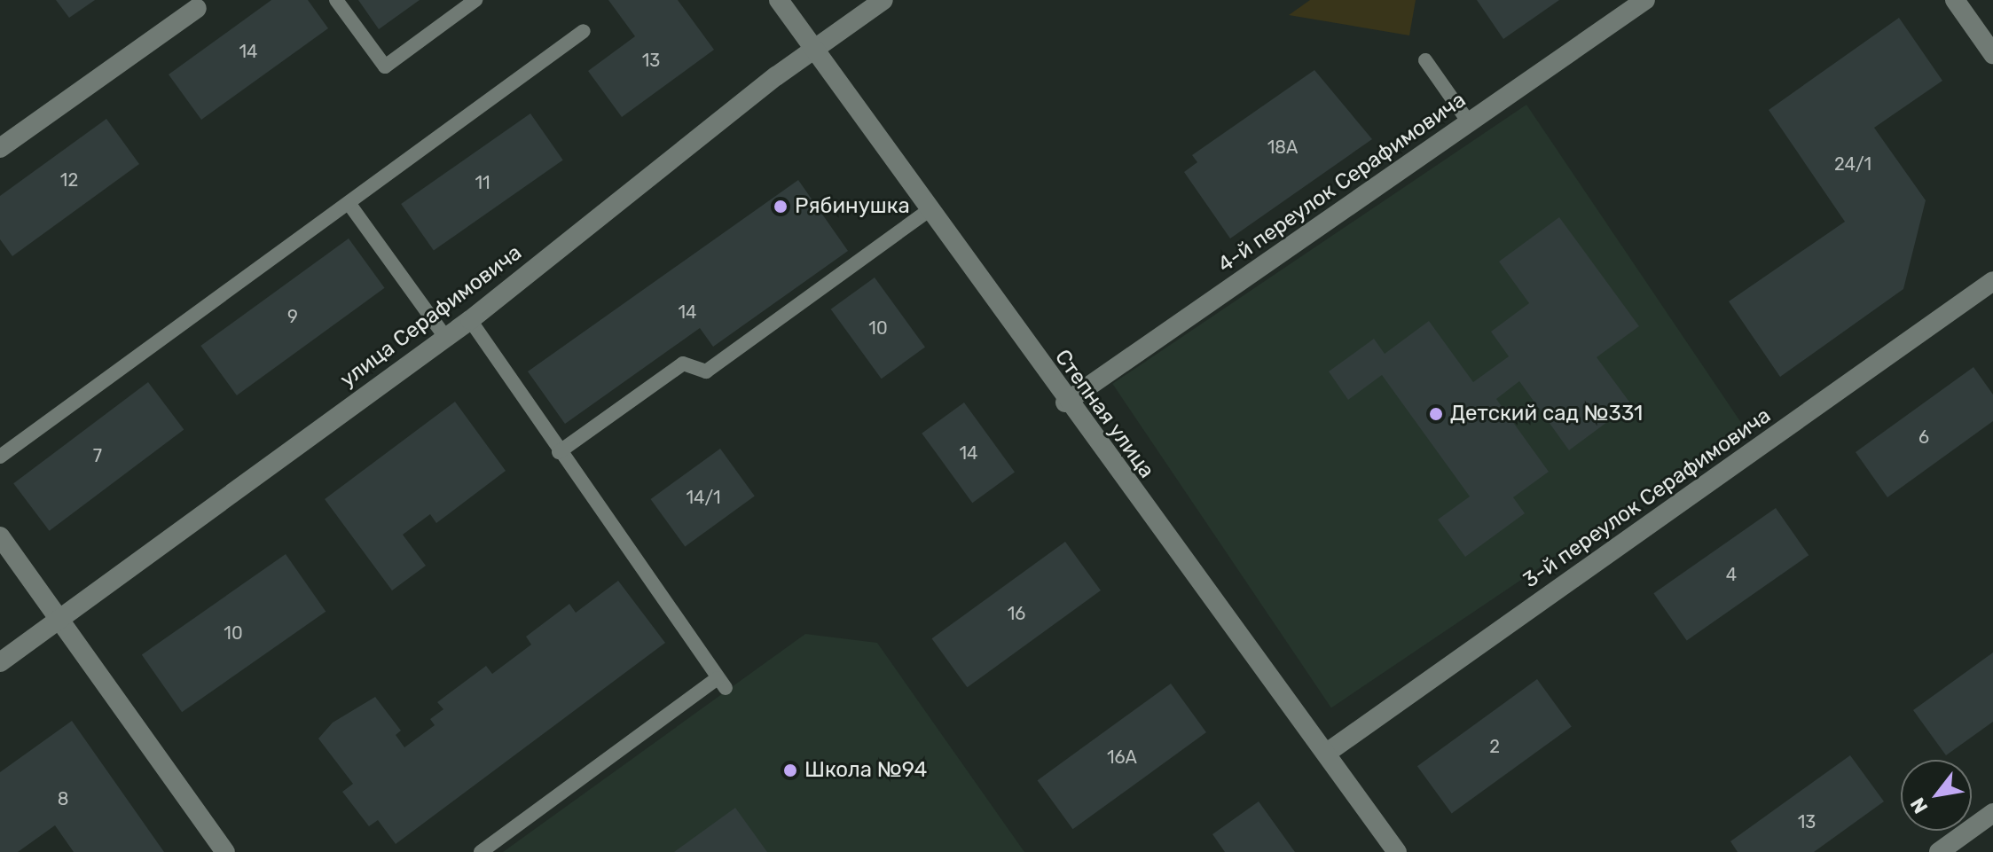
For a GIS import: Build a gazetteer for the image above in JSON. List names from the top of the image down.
{
  "streets": {
    "street": [
      "4-й переулок Серафимовича",
      "улица Серафимовича",
      "Степная улица",
      "3-й переулок Серафимовича"
    ]
  },
  "crossings": [
    ["4-й переулок Серафимовича", "Степная улица"],
    ["улица Серафимовича", "Степная улица"],
    ["Степная улица", "3-й переулок Серафимовича"]
  ],
  "places": ["Рябинушка", "Детский сад №331", "Школа №94"],
  "house_numbers": [
    "14",
    "13",
    "18А",
    "24/1",
    "12",
    "11",
    "14",
    "9",
    "10",
    "6",
    "14",
    "7",
    "14/1",
    "4",
    "16",
    "10",
    "2",
    "16А",
    "8",
    "13"
  ],
  "north": "bottom left"
}
